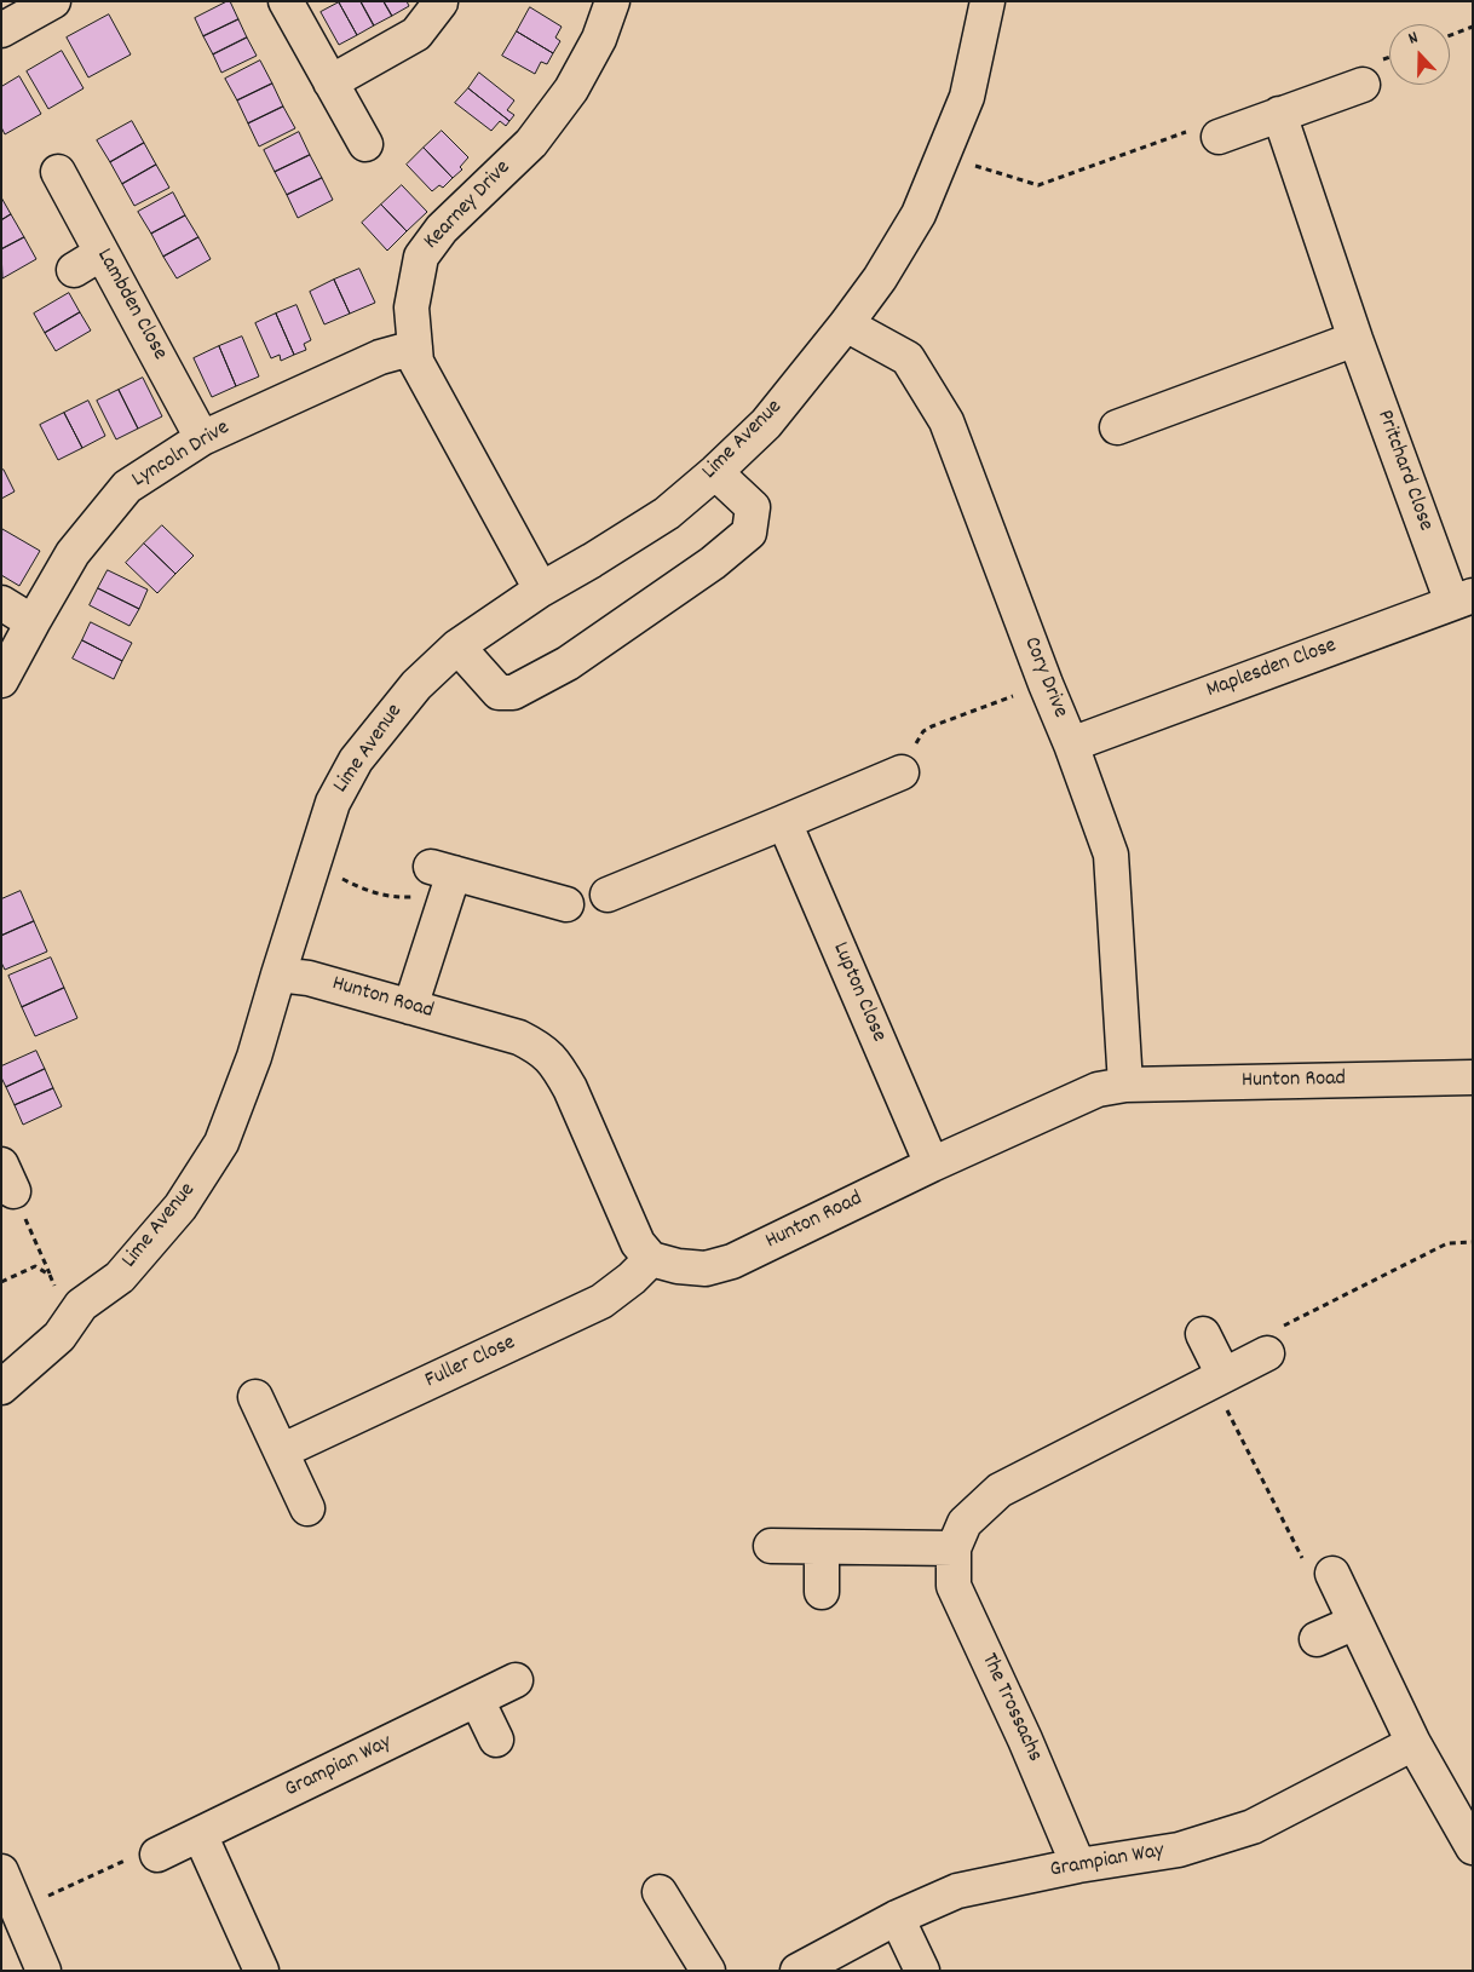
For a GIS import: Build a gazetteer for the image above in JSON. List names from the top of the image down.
{
  "streets": {
    "street": [
      "Kearney Drive",
      "Lambden Close",
      "Lime Avenue",
      "Lyncoln Drive",
      "Pritchard Close",
      "Maplesden Close",
      "Cory Drive",
      "Lupton Close",
      "Hunton Road",
      "Fuller Close",
      "The Trossachs",
      "Grampian Way"
    ]
  },
  "crossings": [
    ["Kearney Drive", "Lime Avenue"],
    ["Kearney Drive", "Lyncoln Drive"],
    ["Lambden Close", "Lyncoln Drive"],
    ["Lime Avenue", "Cory Drive"],
    ["Lime Avenue", "Hunton Road"],
    ["Pritchard Close", "Maplesden Close"],
    ["Maplesden Close", "Cory Drive"],
    ["Cory Drive", "Hunton Road"],
    ["Lupton Close", "Hunton Road"],
    ["Hunton Road", "Fuller Close"],
    ["The Trossachs", "Grampian Way"]
  ],
  "north": "top"
}
